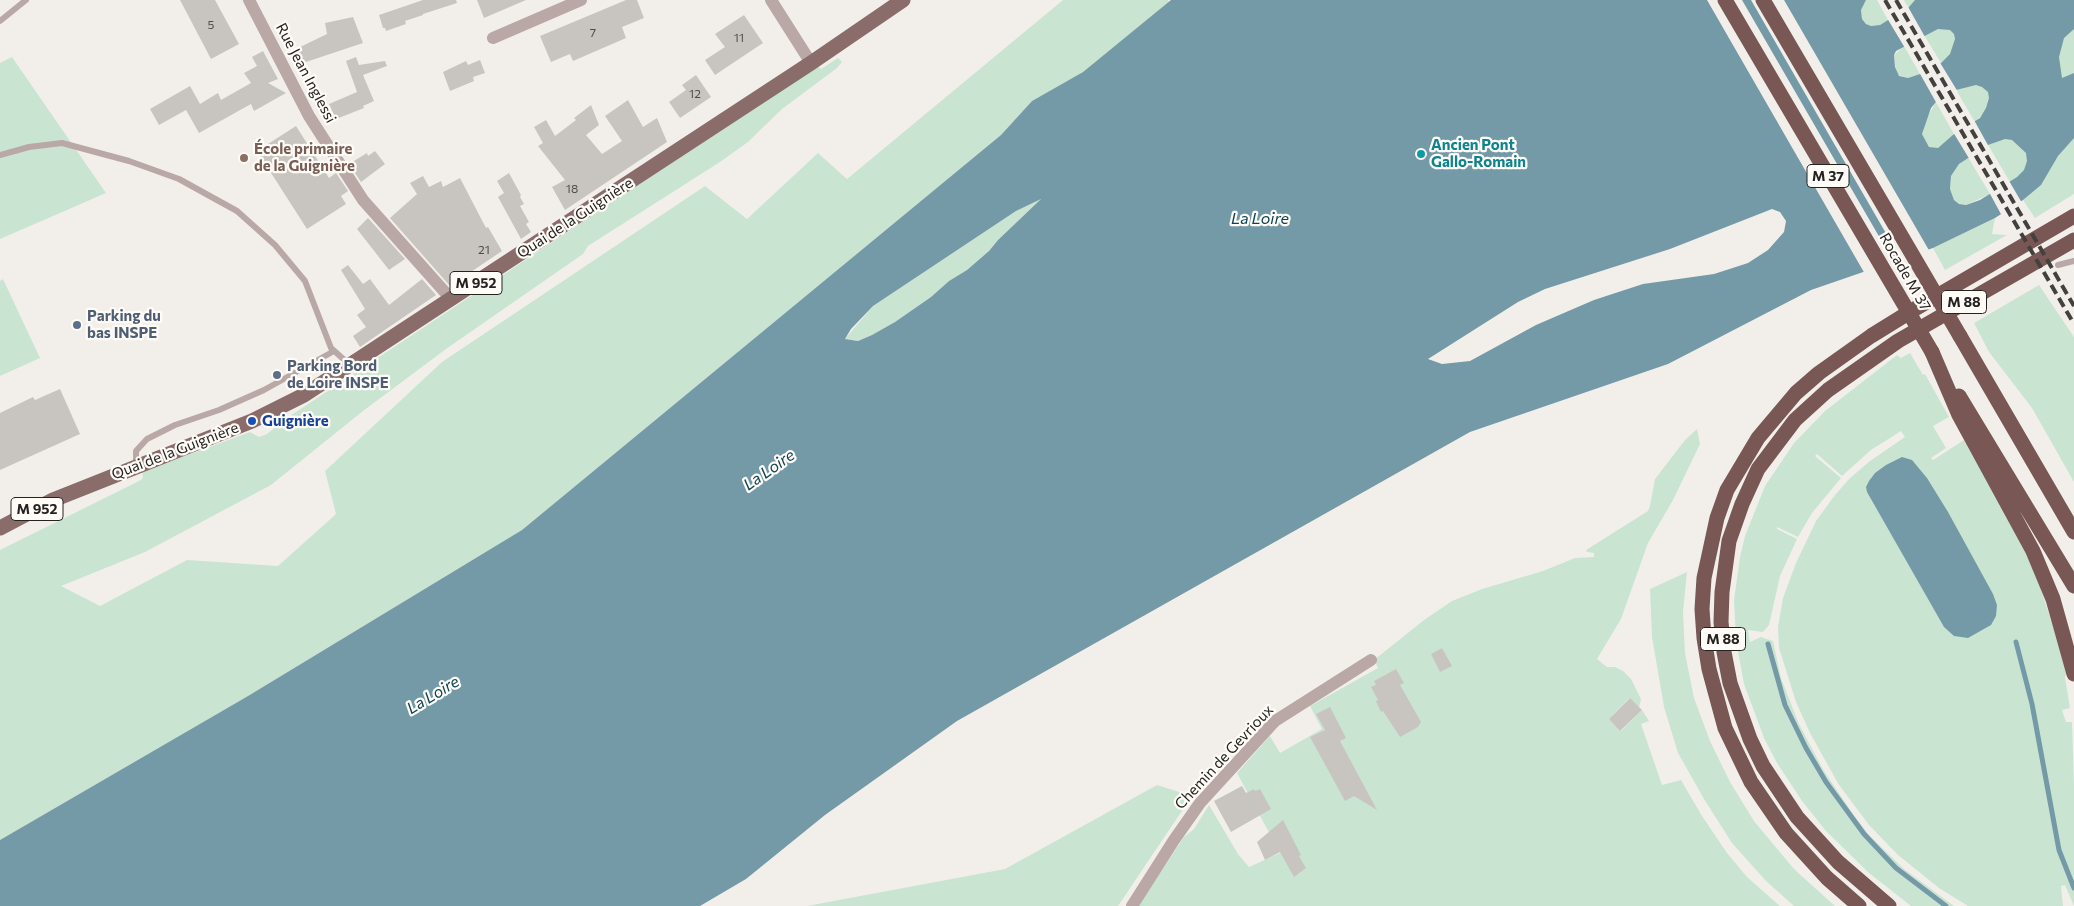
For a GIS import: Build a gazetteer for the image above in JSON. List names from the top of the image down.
{
  "streets": {
    "highway": ["M 37", "Rocade M 37", "M 88"],
    "main road": ["Quai de la Guignière", "M 952"],
    "street": ["Rue Jean Inglessi", "Chemin de Gevrioux"]
  },
  "crossings": [
    ["Rue Jean Inglessi", "Quai de la Guignière"]
  ],
  "water": ["La Loire"],
  "places": [
    "Ancien Pont Gallo-Romain",
    "École primaire de la Guignière",
    "Parking du bas INSPE",
    "Parking Bord de Loire INSPE",
    "Guignière"
  ],
  "house_numbers": [
    "5",
    "7",
    "11",
    "12",
    "18",
    "21"
  ]
}
